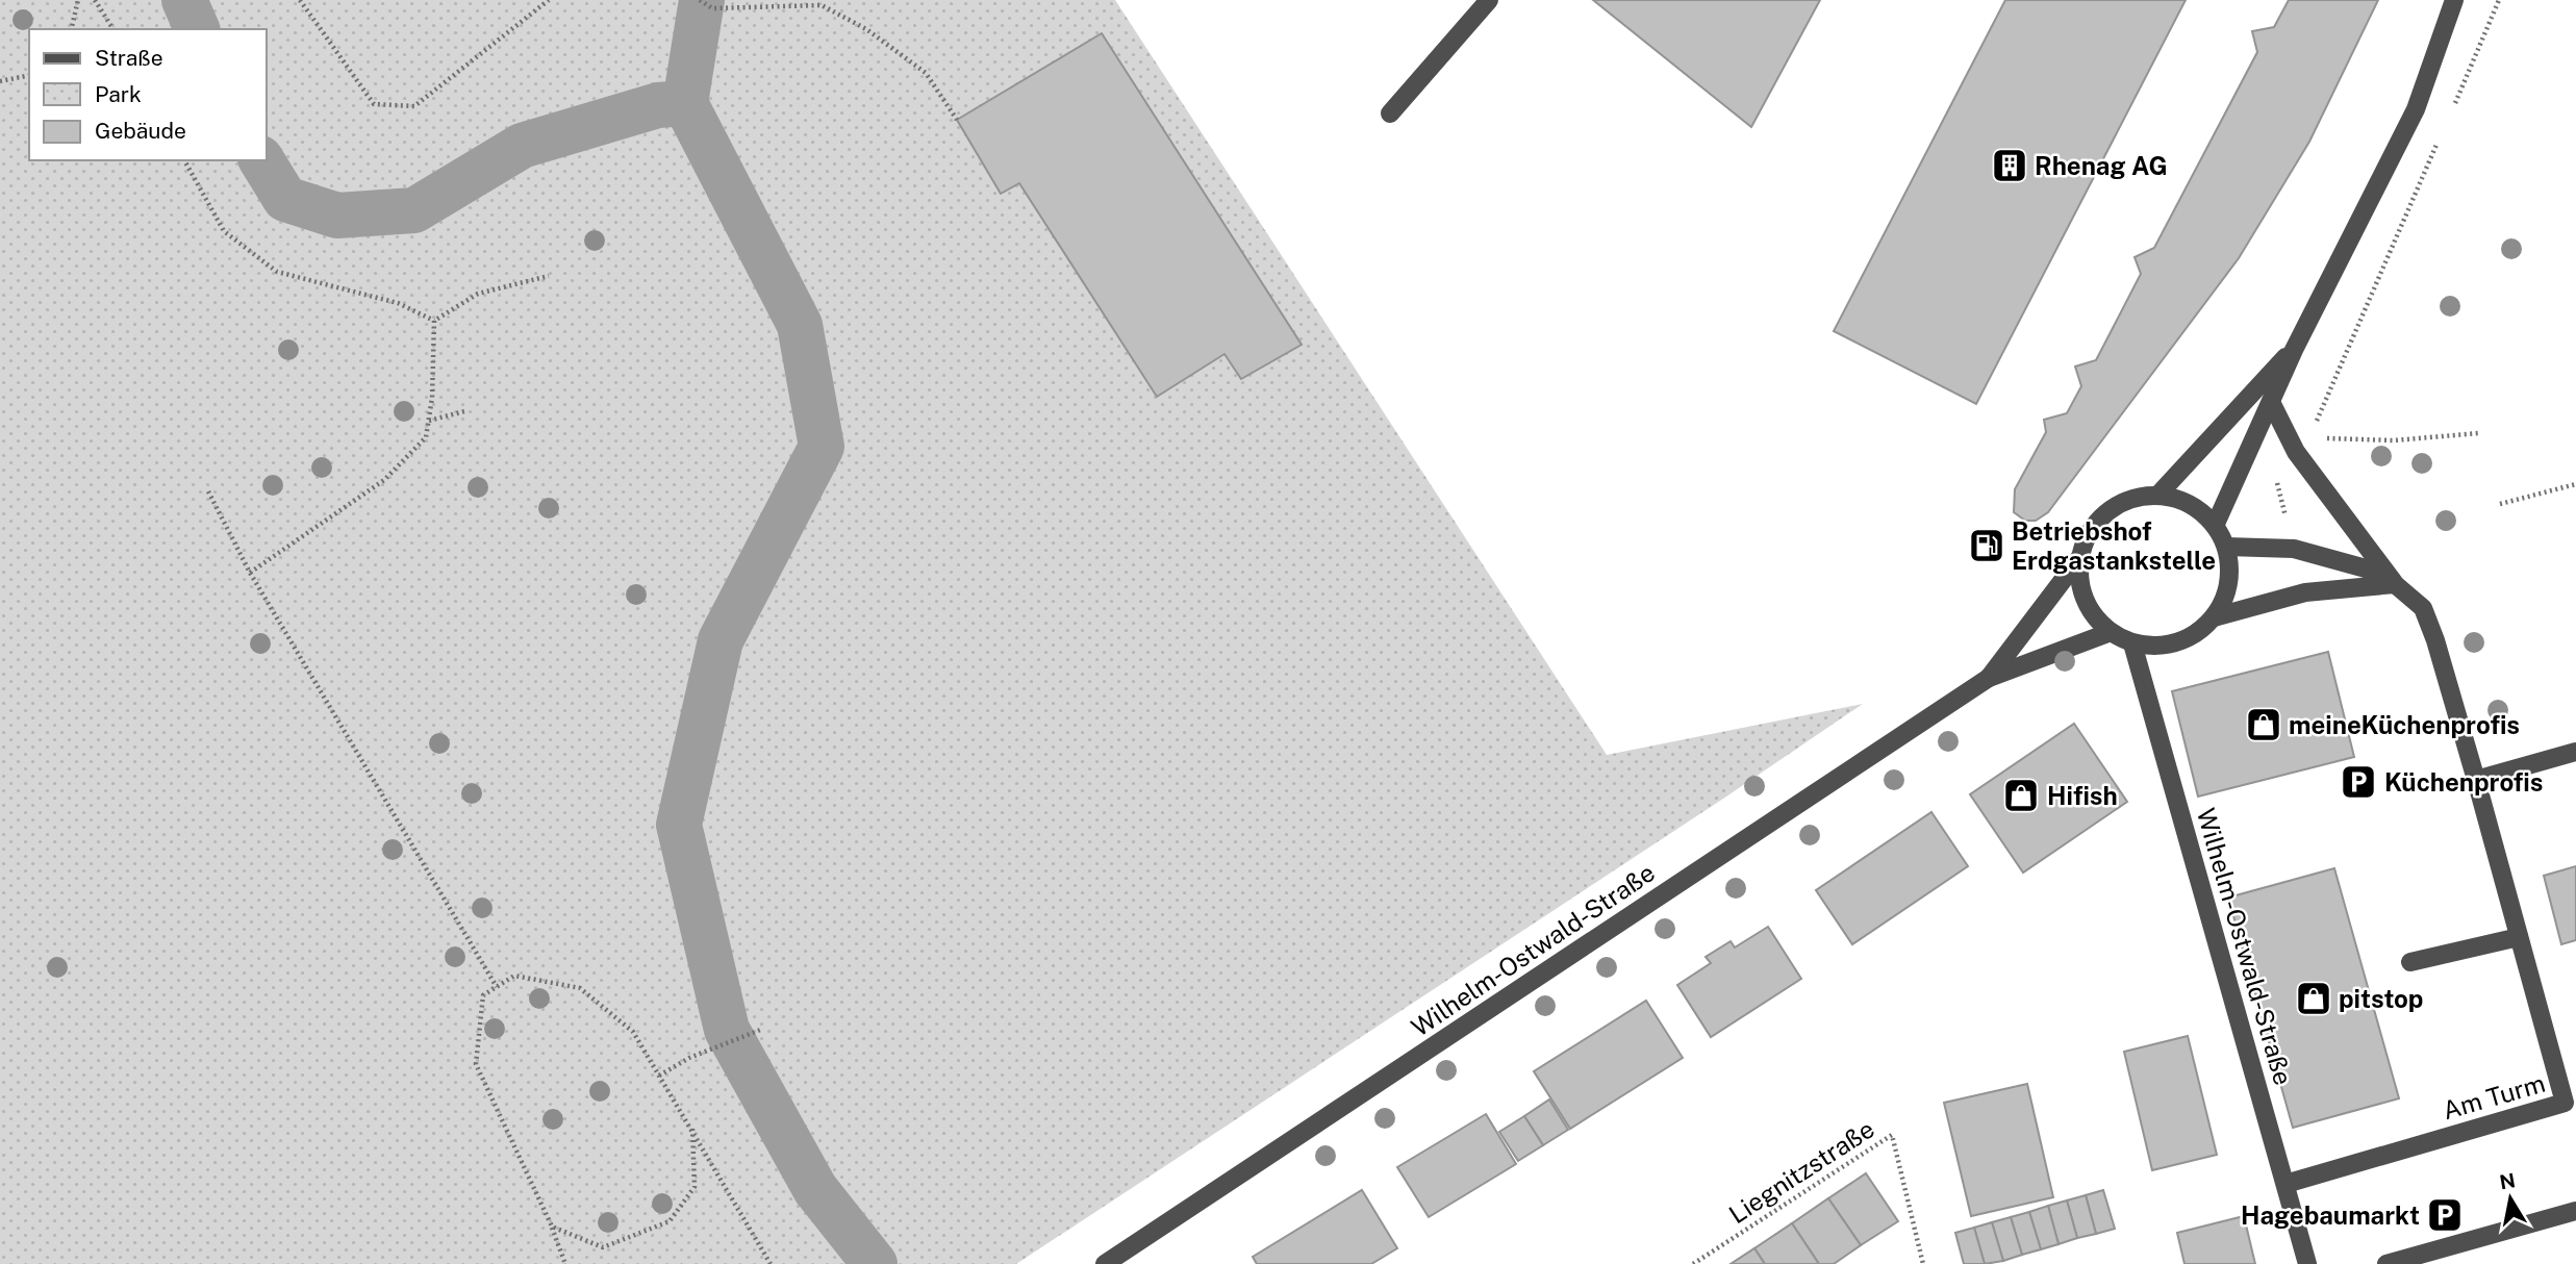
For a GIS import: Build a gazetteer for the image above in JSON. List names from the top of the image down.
{
  "streets": {
    "street": ["Wilhelm-Ostwald-Straße", "Am Turm"],
    "path": ["Liegnitzstraße"]
  },
  "crossings": [
    ["Wilhelm-Ostwald-Straße", "Am Turm"]
  ],
  "places": {
    "building": ["Rhenag AG"],
    "fuel station": ["Betriebshof Erdgastankstelle"],
    "shop": ["meineKüchenprofis", "Hifish", "pitstop"],
    "parking": ["Küchenprofis", "Hagebaumarkt"]
  },
  "legend": ["Straße", "Park", "Gebäude"],
  "north": "top"
}
